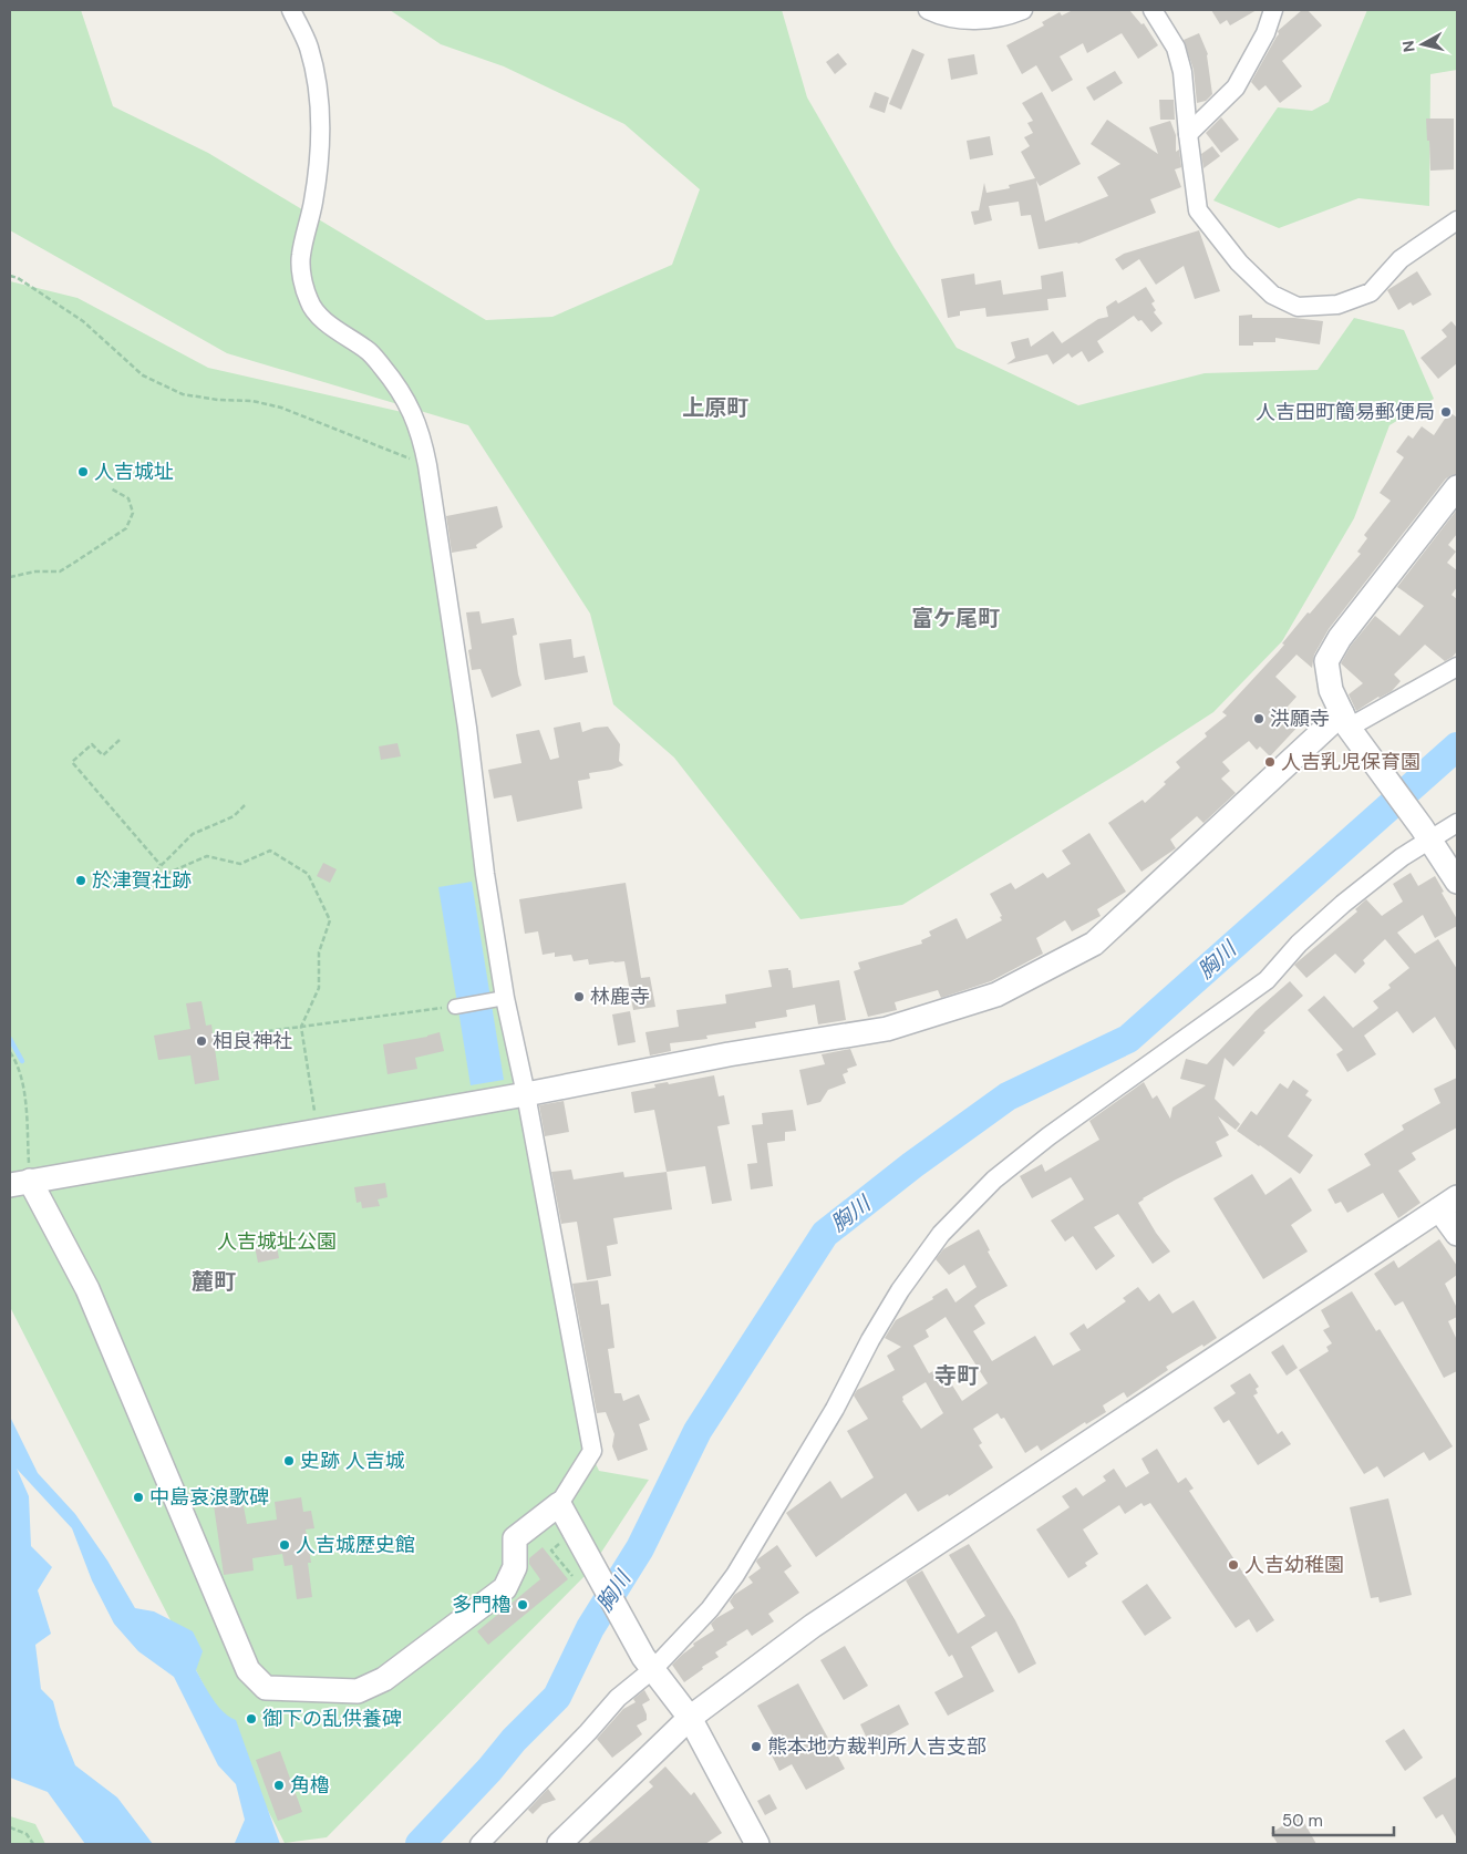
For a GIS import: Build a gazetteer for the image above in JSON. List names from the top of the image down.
{
  "districts": [
    "上原町",
    "富ケ尾町",
    "麓町",
    "寺町"
  ],
  "water": ["胸川"],
  "parks": ["人吉城址公園"],
  "places": [
    "人吉田町簡易郵便局",
    "人吉城址",
    "洪願寺",
    "人吉乳児保育園",
    "於津賀社跡",
    "林鹿寺",
    "相良神社",
    "史跡 人吉城",
    "中島哀浪歌碑",
    "人吉城歴史館",
    "人吉幼稚園",
    "多門櫓",
    "御下の乱供養碑",
    "熊本地方裁判所人吉支部",
    "角櫓"
  ],
  "scale_bar": "50 m",
  "north": "left"
}
